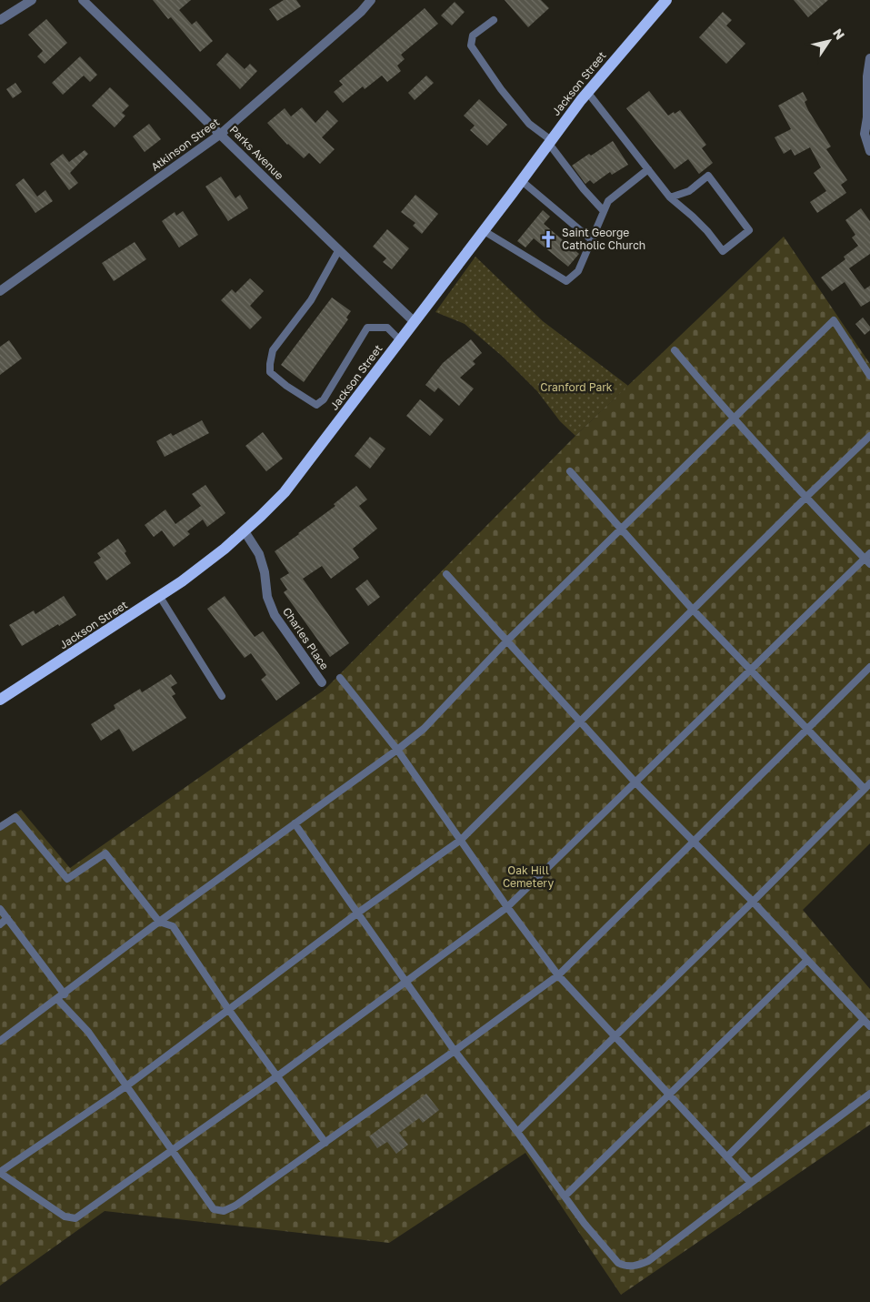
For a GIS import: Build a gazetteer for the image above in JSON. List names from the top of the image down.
{
  "streets": {
    "main road": ["Jackson Street"],
    "street": ["Atkinson Street", "Parks Avenue", "Charles Place"]
  },
  "crossings": [
    ["Jackson Street", "Parks Avenue"],
    ["Jackson Street", "Charles Place"],
    ["Atkinson Street", "Parks Avenue"]
  ],
  "parks": ["Cranford Park", "Oak Hill Cemetery"],
  "places": {
    "church": ["Saint George Catholic Church"]
  },
  "north": "top right"
}
